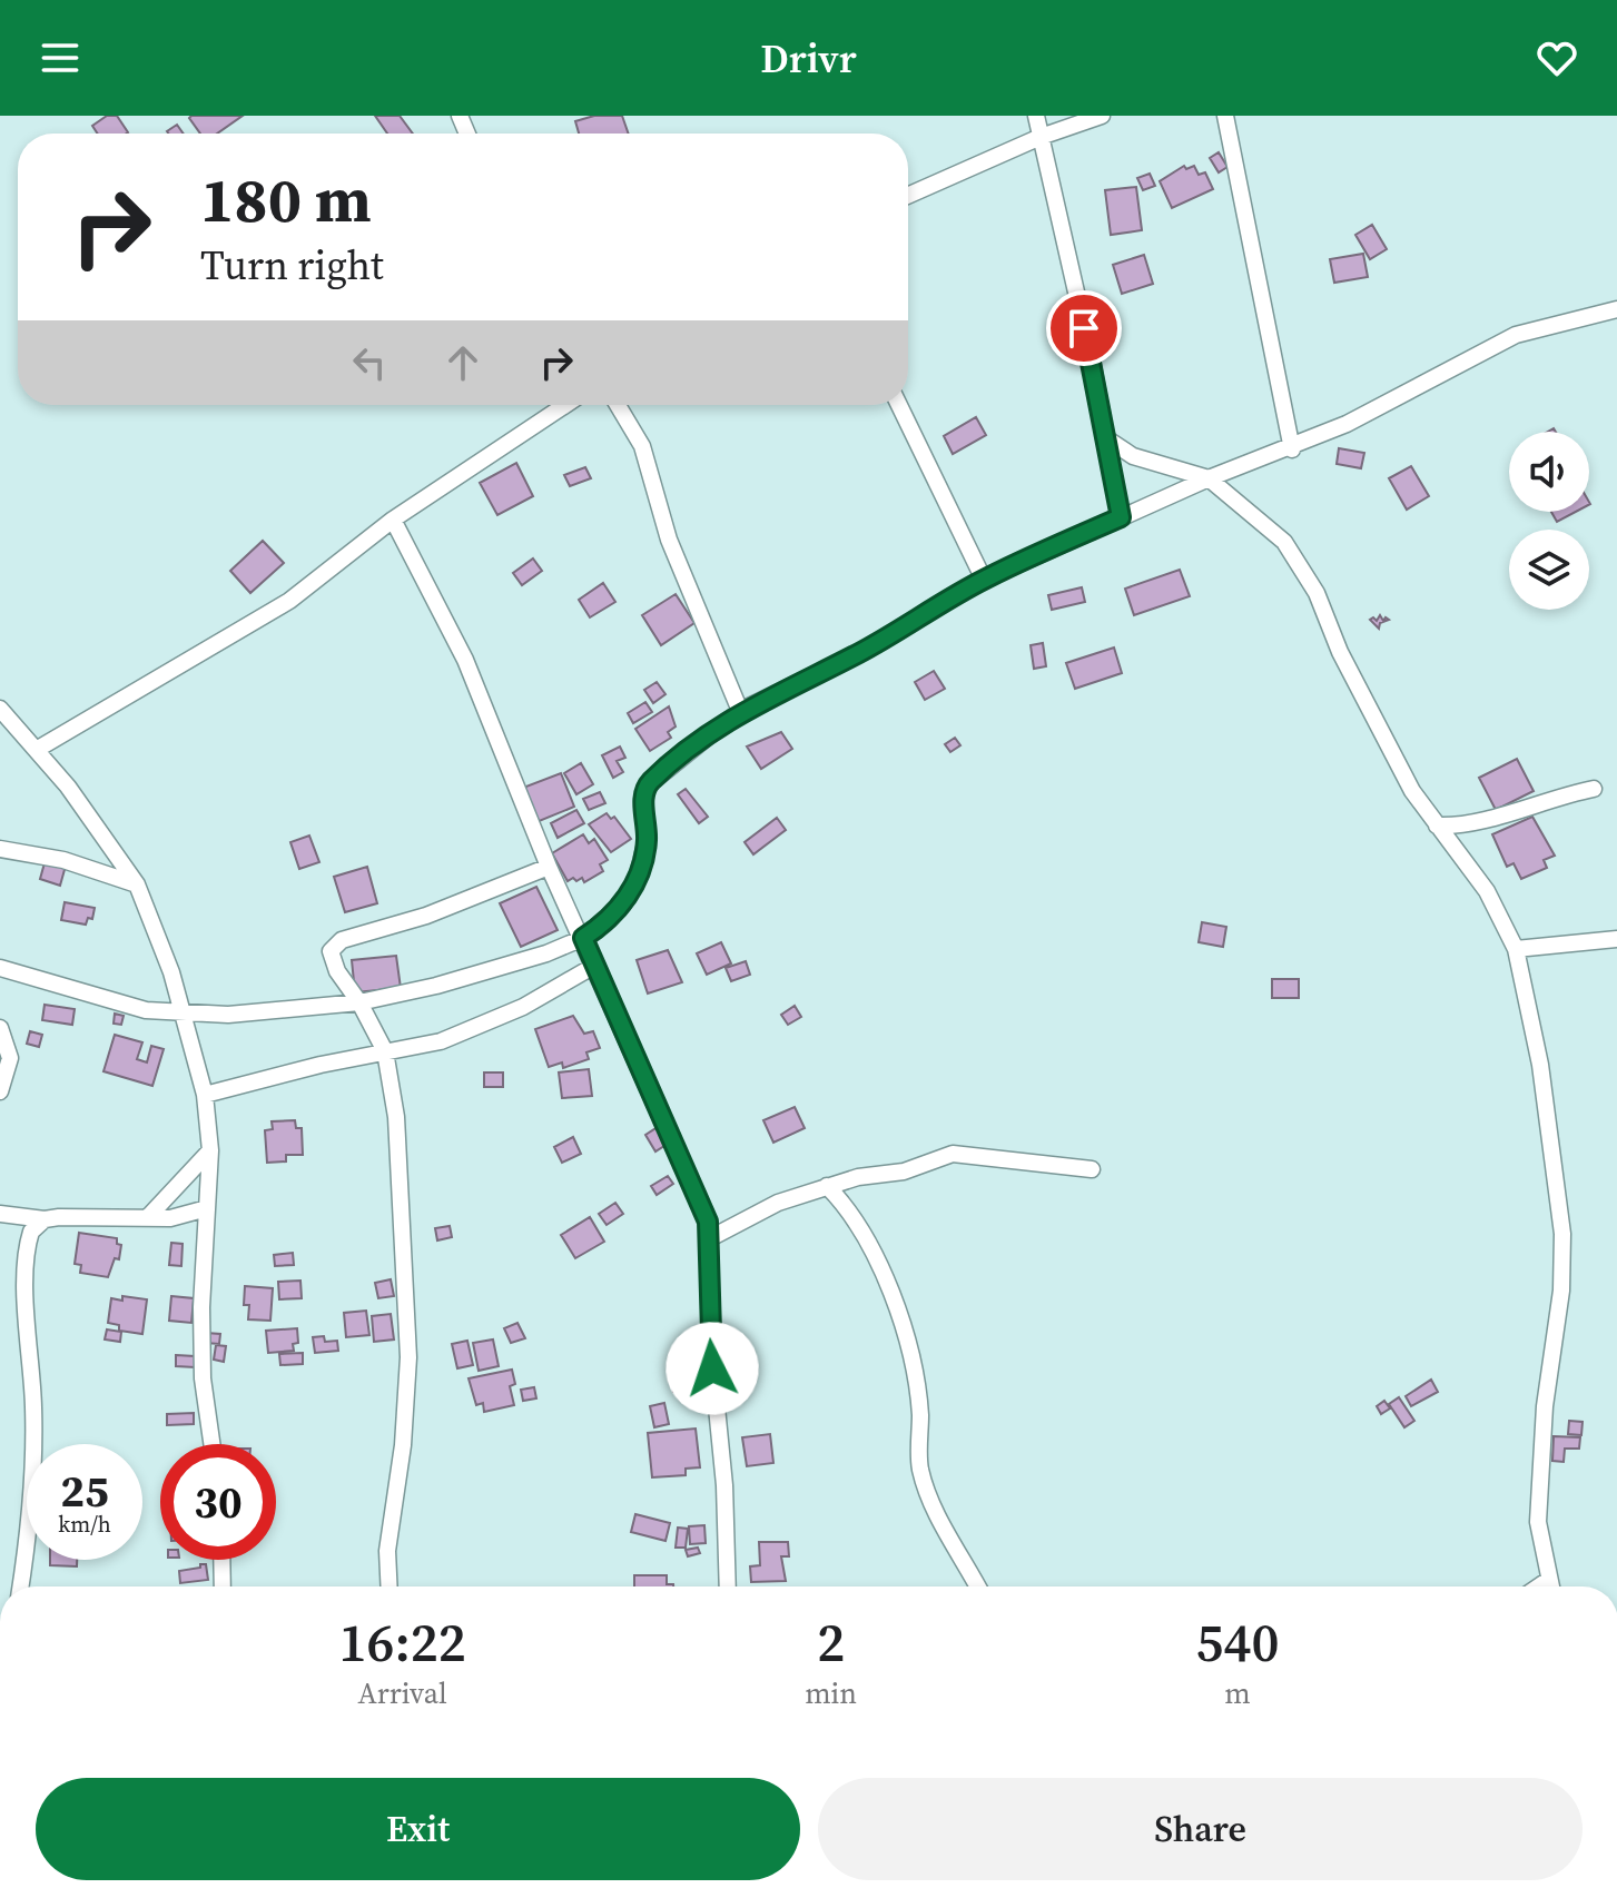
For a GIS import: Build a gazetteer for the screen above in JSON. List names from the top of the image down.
{
  "page": {
    "header": "Drivr",
    "turn": ["180 m", "Turn right"],
    "speed": "25 km/h",
    "limit": "30",
    "eta": [
      "16:22",
      "Arrival",
      "2",
      "min",
      "540",
      "m"
    ],
    "buttons": ["Exit", "Share"]
  }
}
